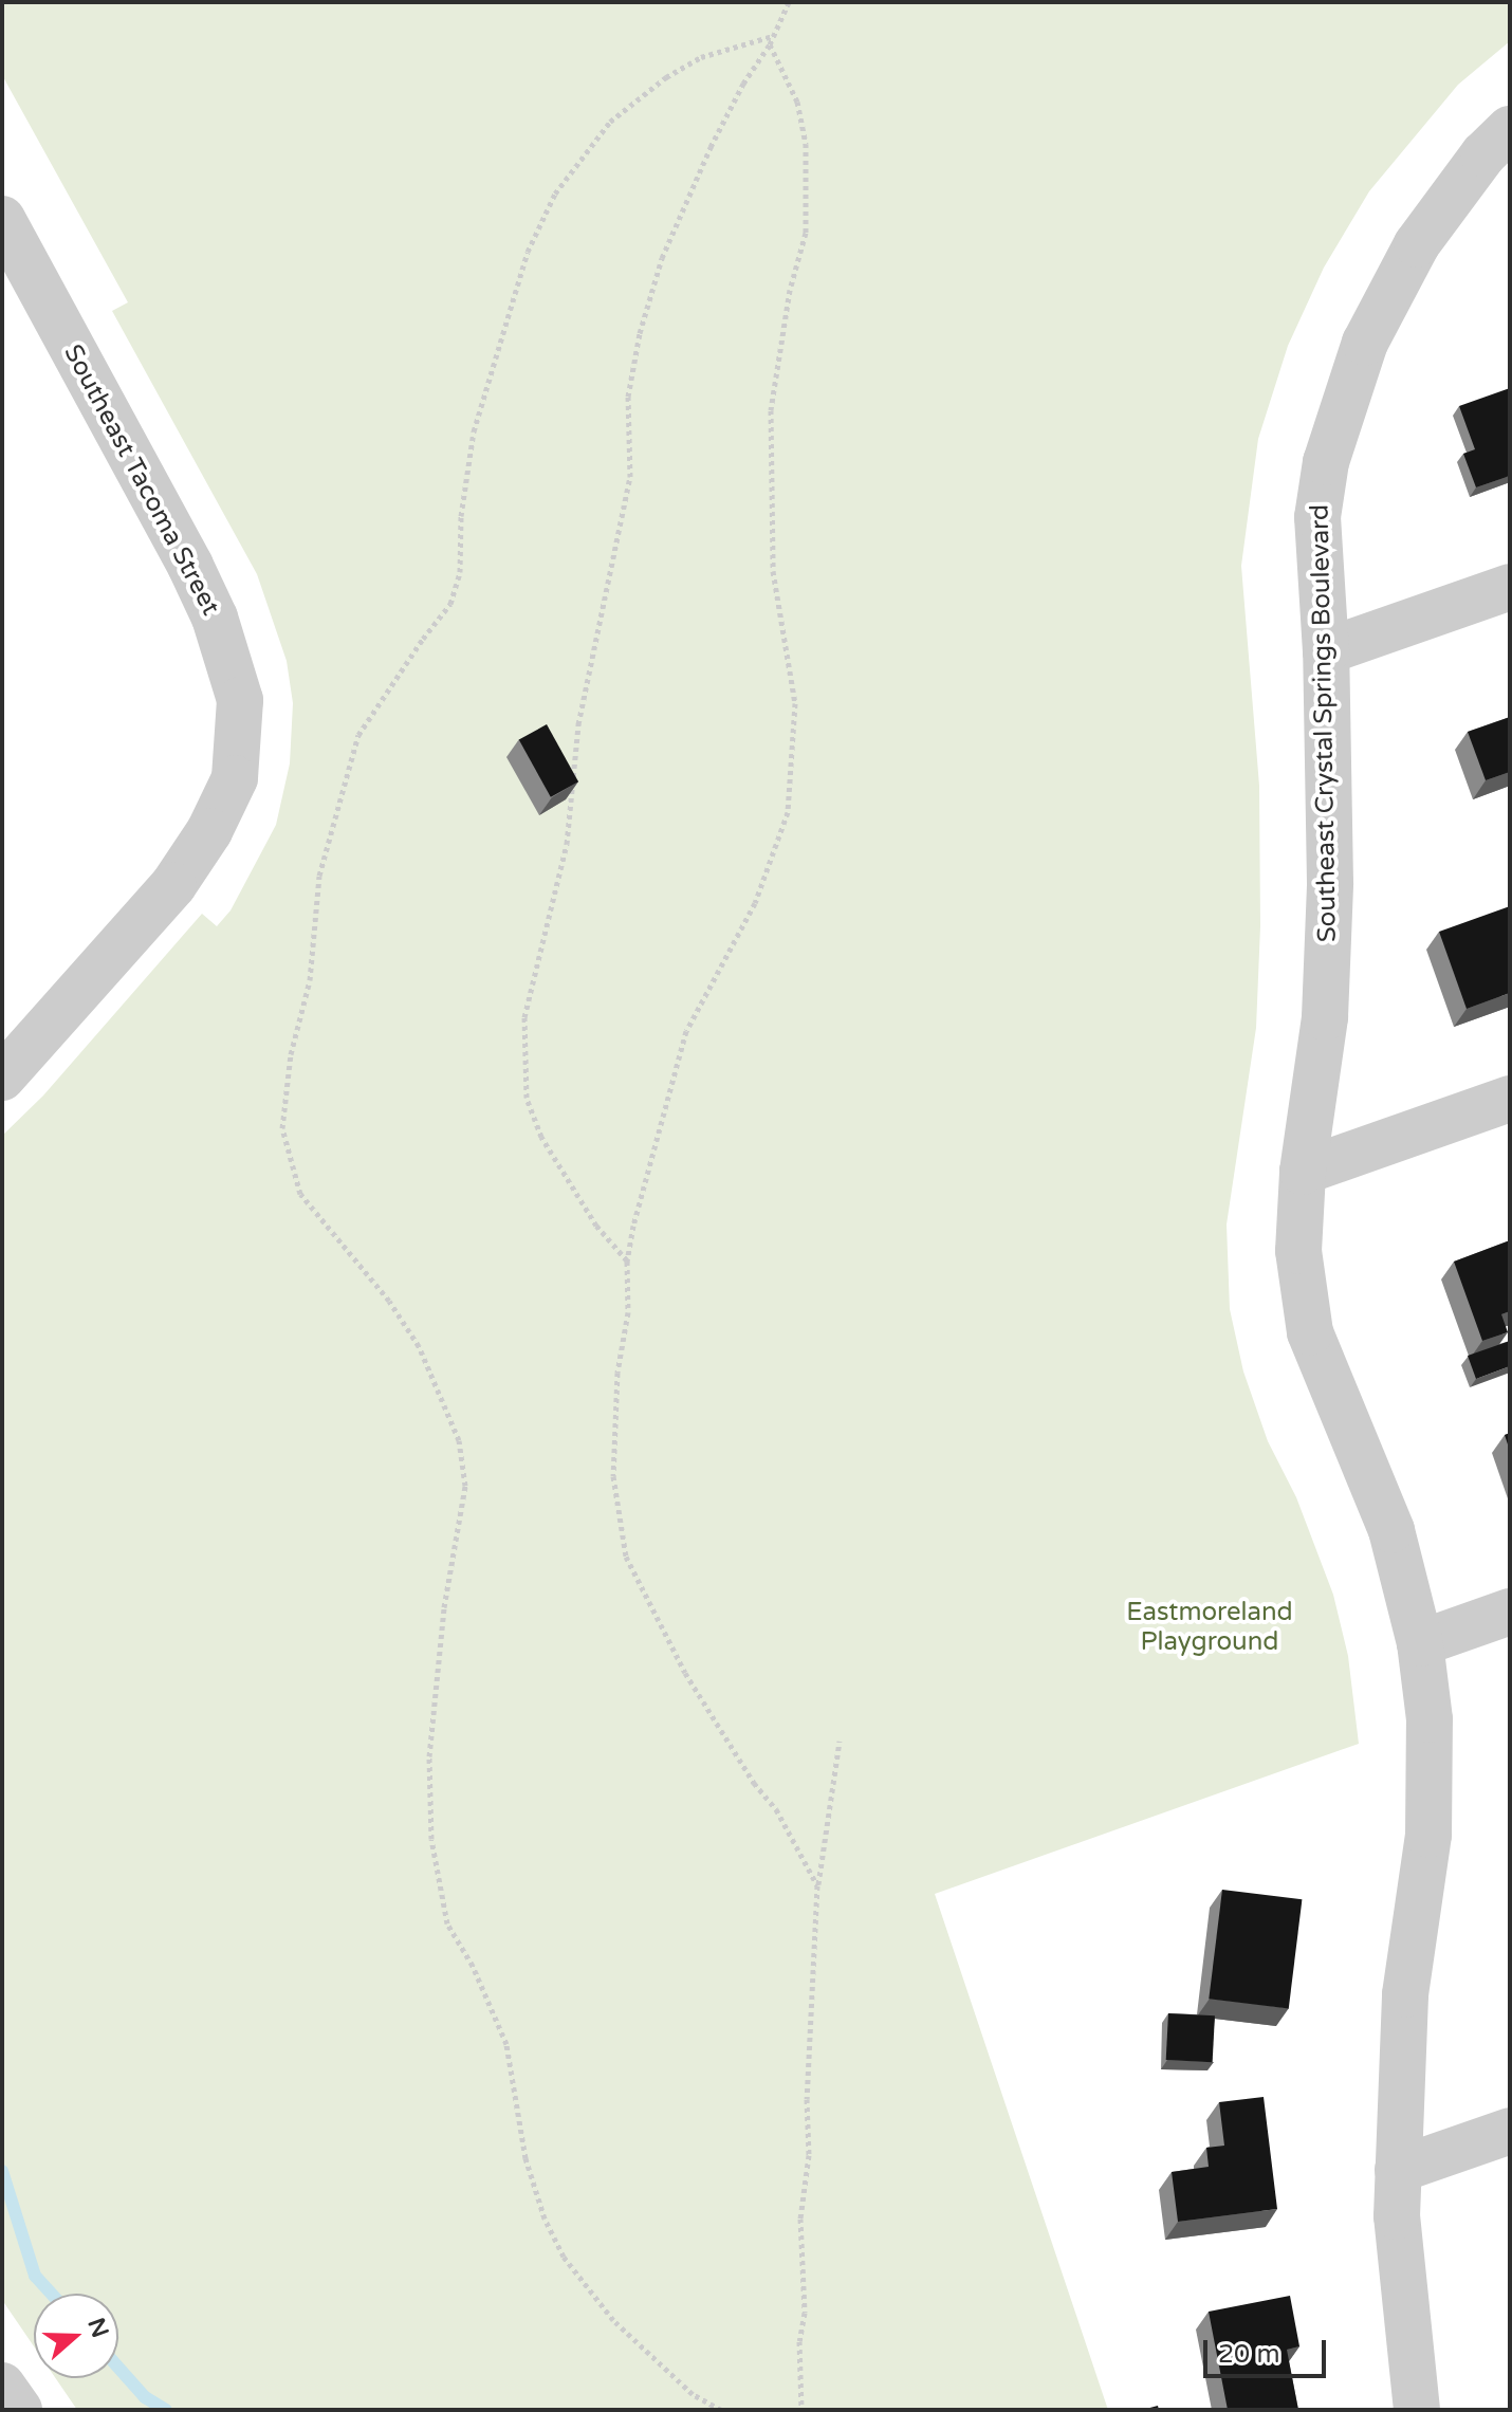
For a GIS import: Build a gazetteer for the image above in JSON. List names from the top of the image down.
{
  "streets": {
    "street": ["Southeast Tacoma Street", "Southeast Crystal Springs Boulevard"]
  },
  "parks": ["Eastmoreland Playground"],
  "scale_bar": "20 m",
  "north": "right"
}
